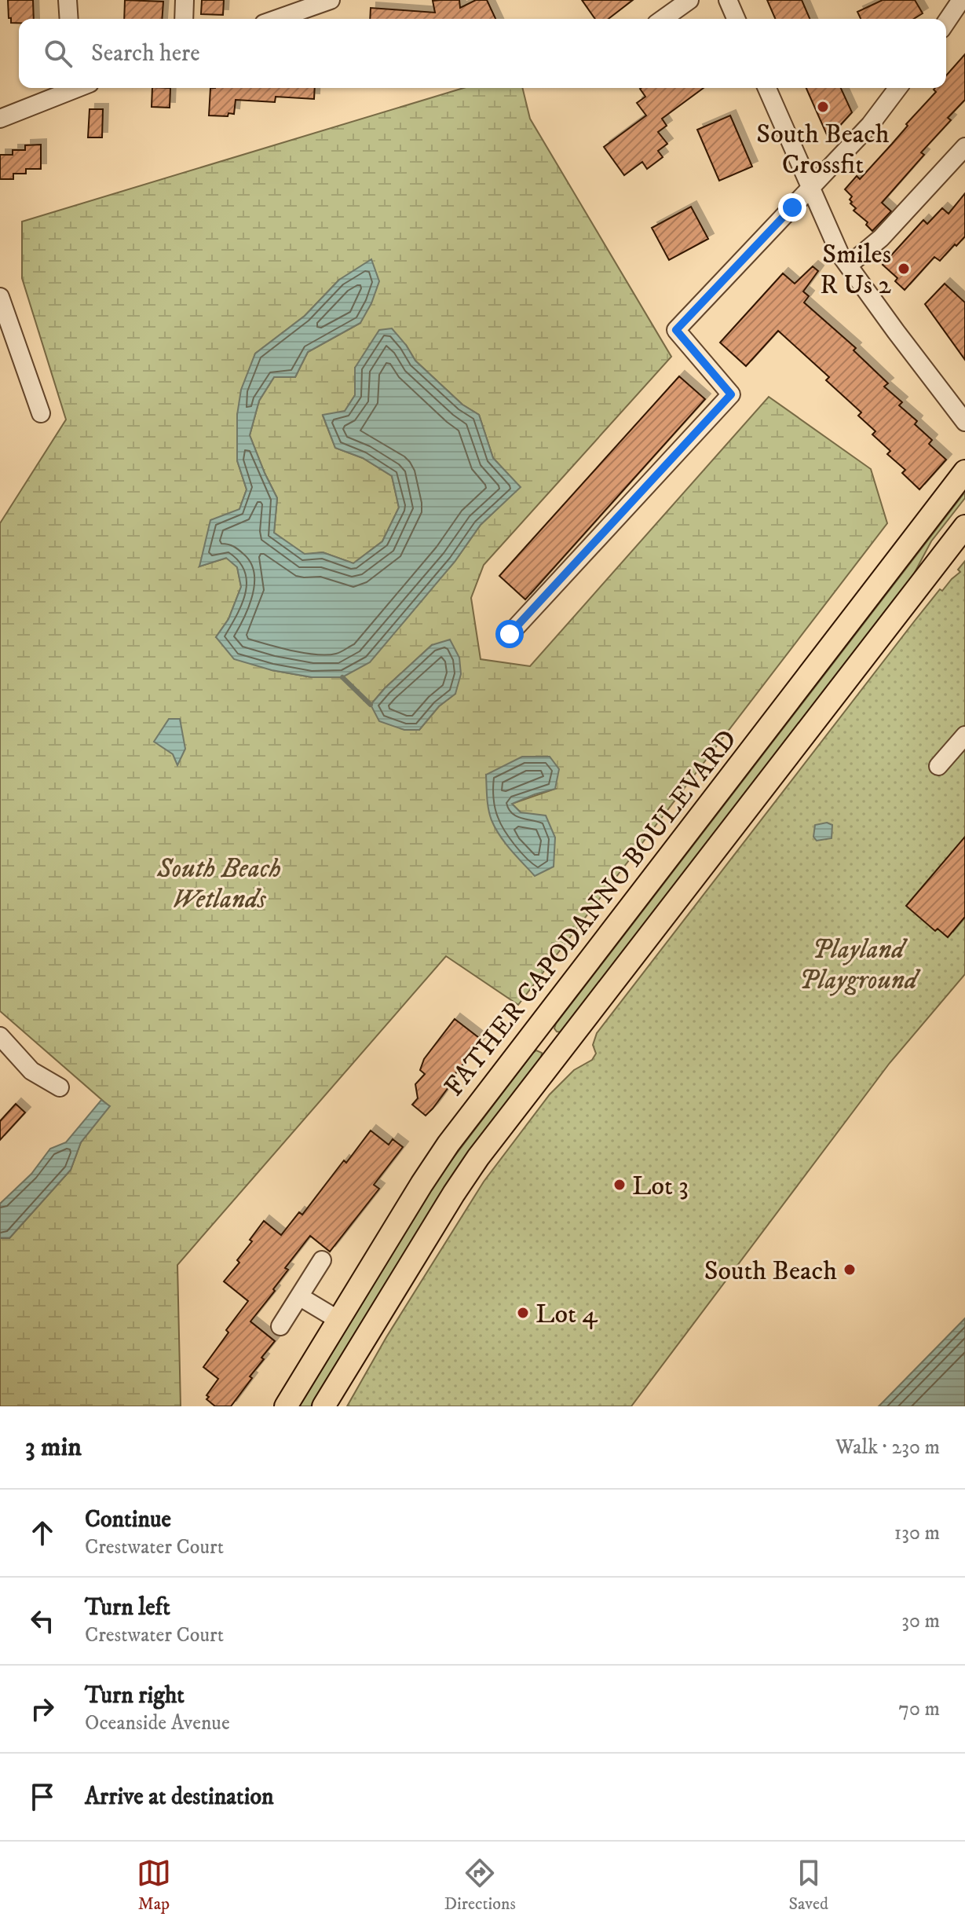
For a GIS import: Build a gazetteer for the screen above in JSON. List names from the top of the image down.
{
  "streets": {
    "main road": ["FATHER CAPODANNO BOULEVARD"]
  },
  "parks": ["South Beach Wetlands", "Playland Playground"],
  "places": [
    "South Beach Crossfit",
    "Smiles R Us 2",
    "Lot 3",
    "South Beach",
    "Lot 4"
  ],
  "page": {
    "search": "Search here",
    "heading": ["3 min", "Walk · 230 m"],
    "list": [
      ["Continue", "Crestwater Court", "130 m"],
      ["Turn left", "Crestwater Court", "30 m"],
      ["Turn right", "Oceanside Avenue", "70 m"],
      "Arrive at destination"
    ],
    "nav": ["Map", "Directions", "Saved"]
  }
}
